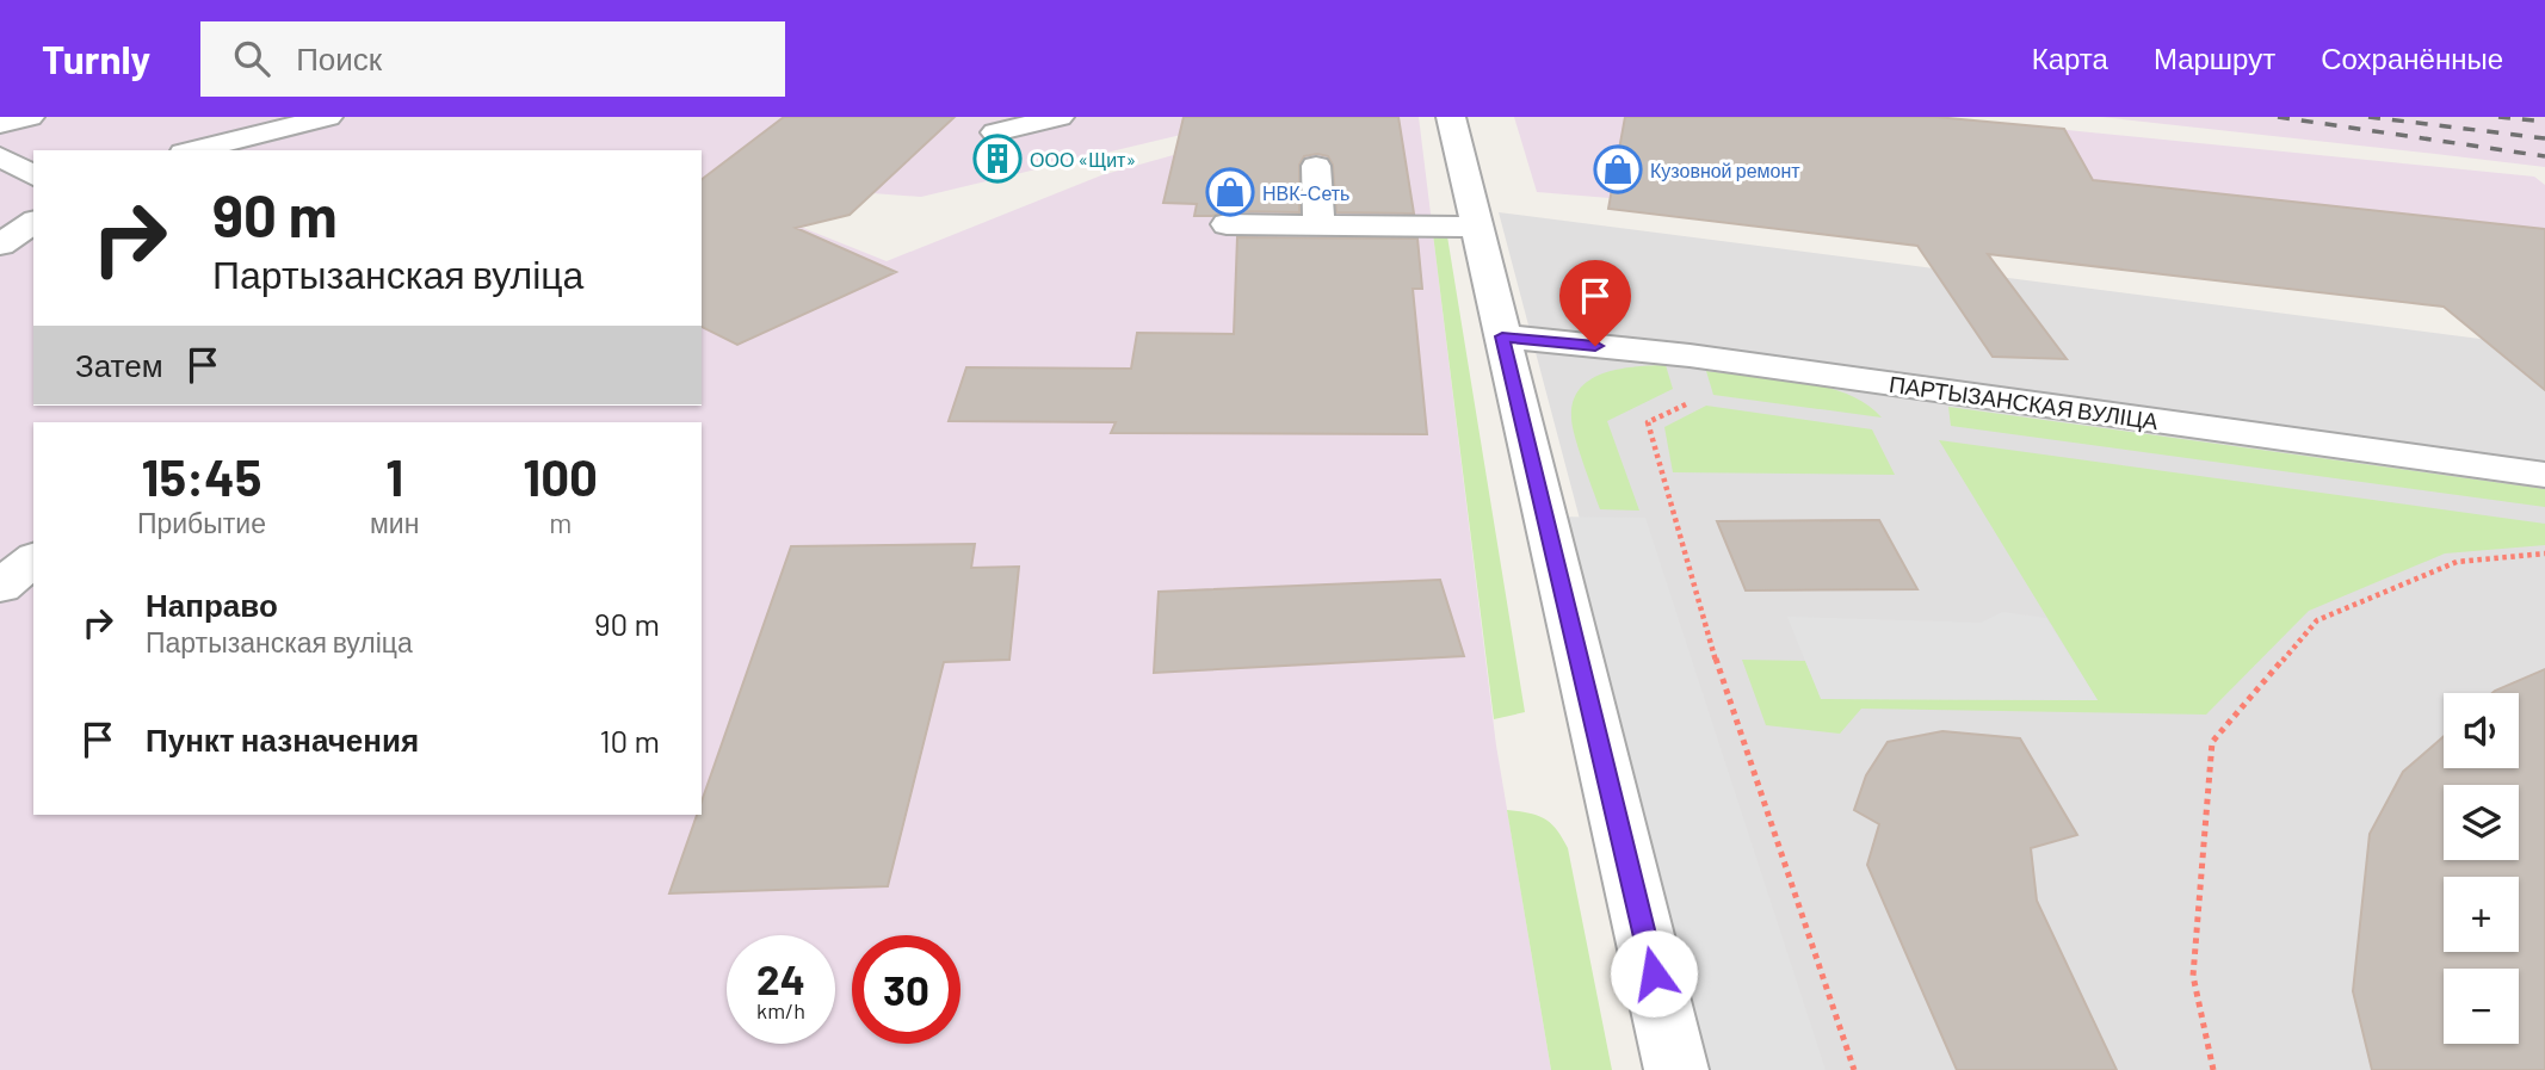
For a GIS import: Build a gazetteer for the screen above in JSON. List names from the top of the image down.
{
  "streets": {
    "street": ["ПАРТЫЗАНСКАЯ ВУЛІЦА"]
  },
  "places": {
    "building": ["ООО «Щит»"],
    "shop": ["Кузовной ремонт", "НВК-Сеть"]
  },
  "page": {
    "header": "Turnly",
    "search": "Поиск",
    "nav": ["Карта", "Маршрут", "Сохранённые"],
    "turn": ["90 m", "Партызанская вуліца"],
    "then": "Затем",
    "eta": [
      "15:45",
      "Прибытие",
      "1",
      "мин",
      "100",
      "m"
    ],
    "list": [
      {
        "name": "Направо",
        "note": "Партызанская вуліца",
        "value": "90 m"
      },
      {
        "name": "Пункт назначения",
        "value": "10 m"
      }
    ],
    "map_buttons": ["+", "−"],
    "speed": "24 km/h",
    "limit": "30"
  }
}
